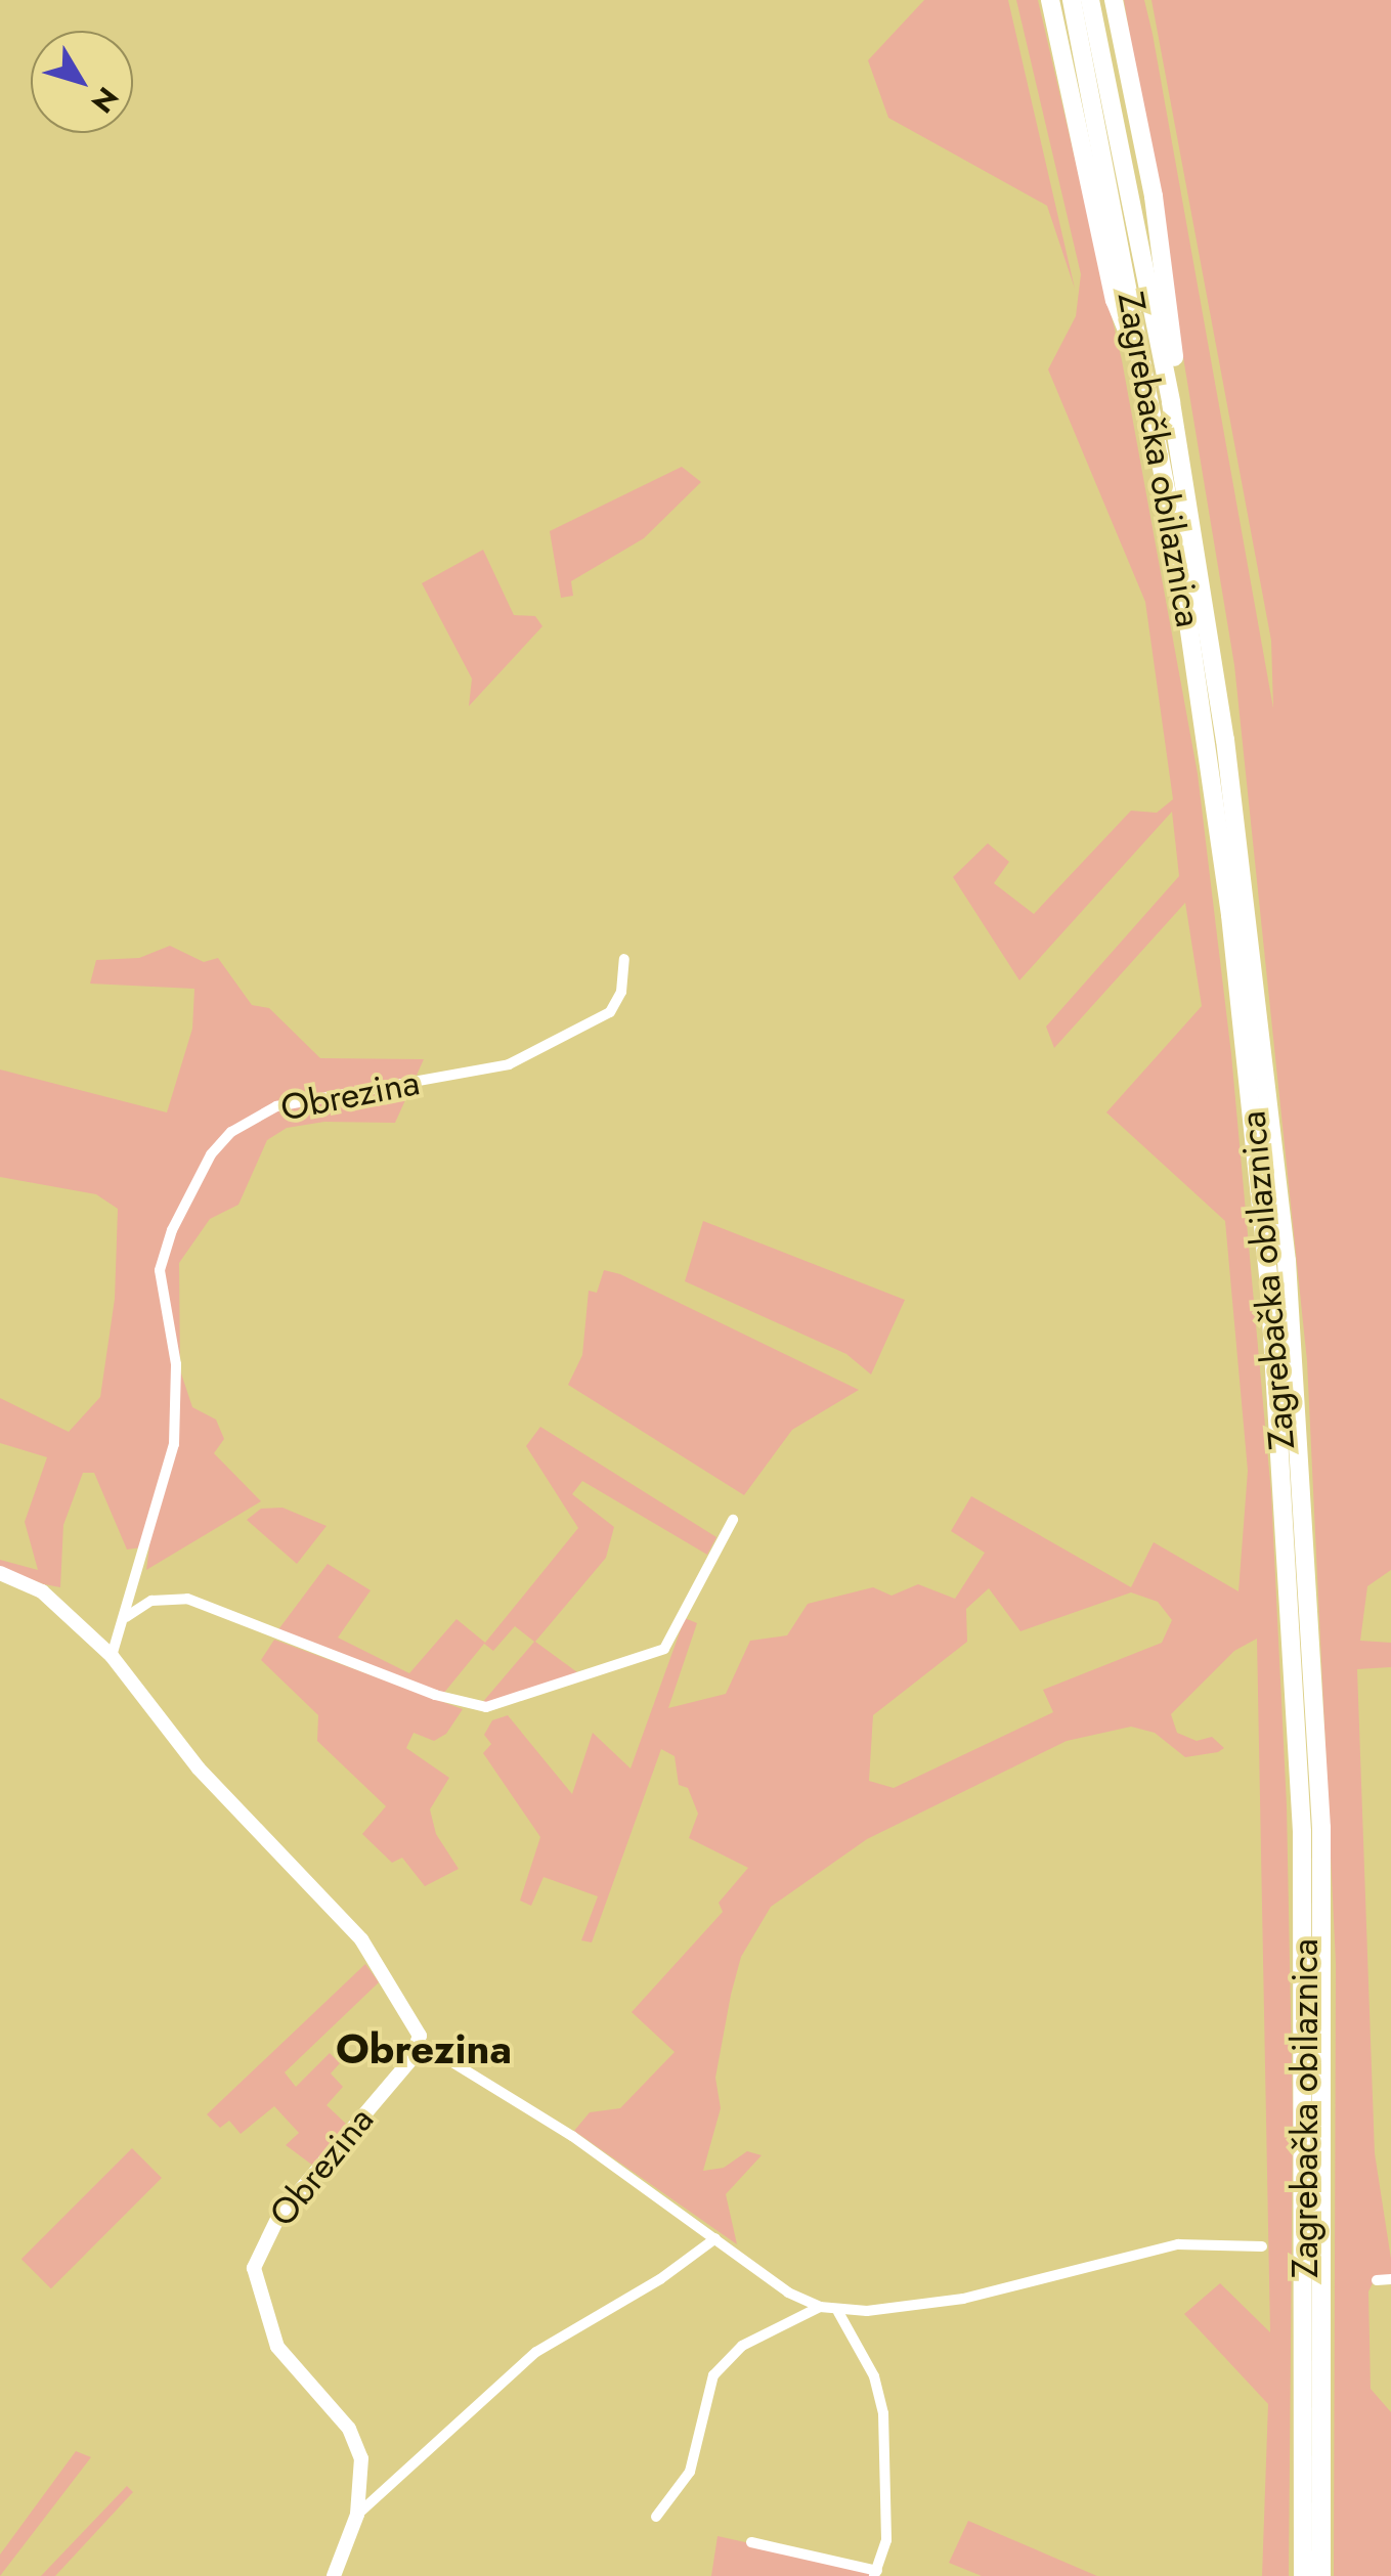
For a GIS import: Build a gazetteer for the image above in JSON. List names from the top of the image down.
{
  "streets": {
    "highway": ["Zagrebačka obilaznica"],
    "street": ["Obrezina"]
  },
  "districts": ["Obrezina"],
  "north": "bottom right"
}
